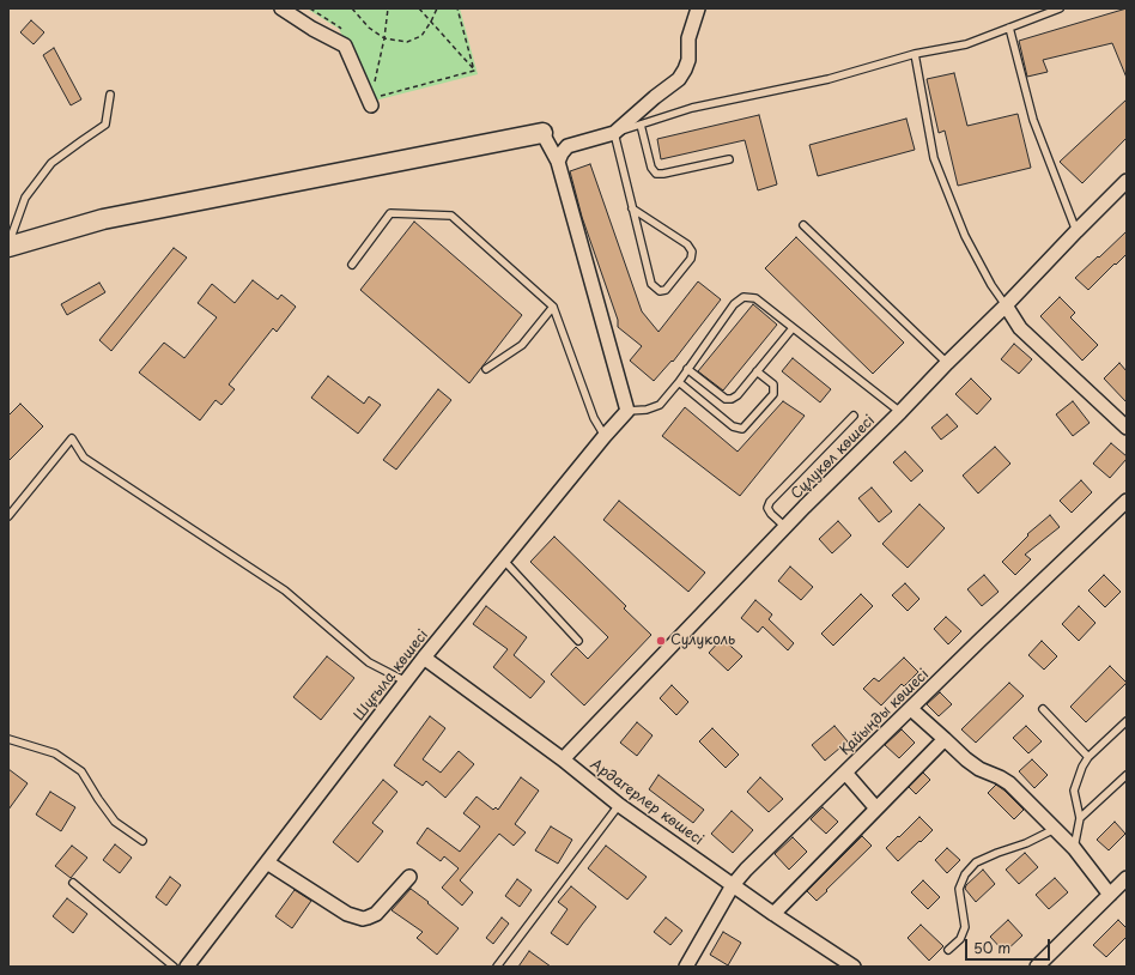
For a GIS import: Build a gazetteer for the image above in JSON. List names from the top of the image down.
{
  "streets": {
    "street": [
      "Сұлукөл көшесі",
      "Шұғыла көшесі",
      "Қайыңды көшесі",
      "Ардагерлер көшесі"
    ]
  },
  "crossings": [
    ["Сұлукөл көшесі", "Ардагерлер көшесі"],
    ["Шұғыла көшесі", "Ардагерлер көшесі"],
    ["Қайыңды көшесі", "Ардагерлер көшесі"]
  ],
  "places": ["Сулуколь"],
  "scale_bar": "50 m"
}
